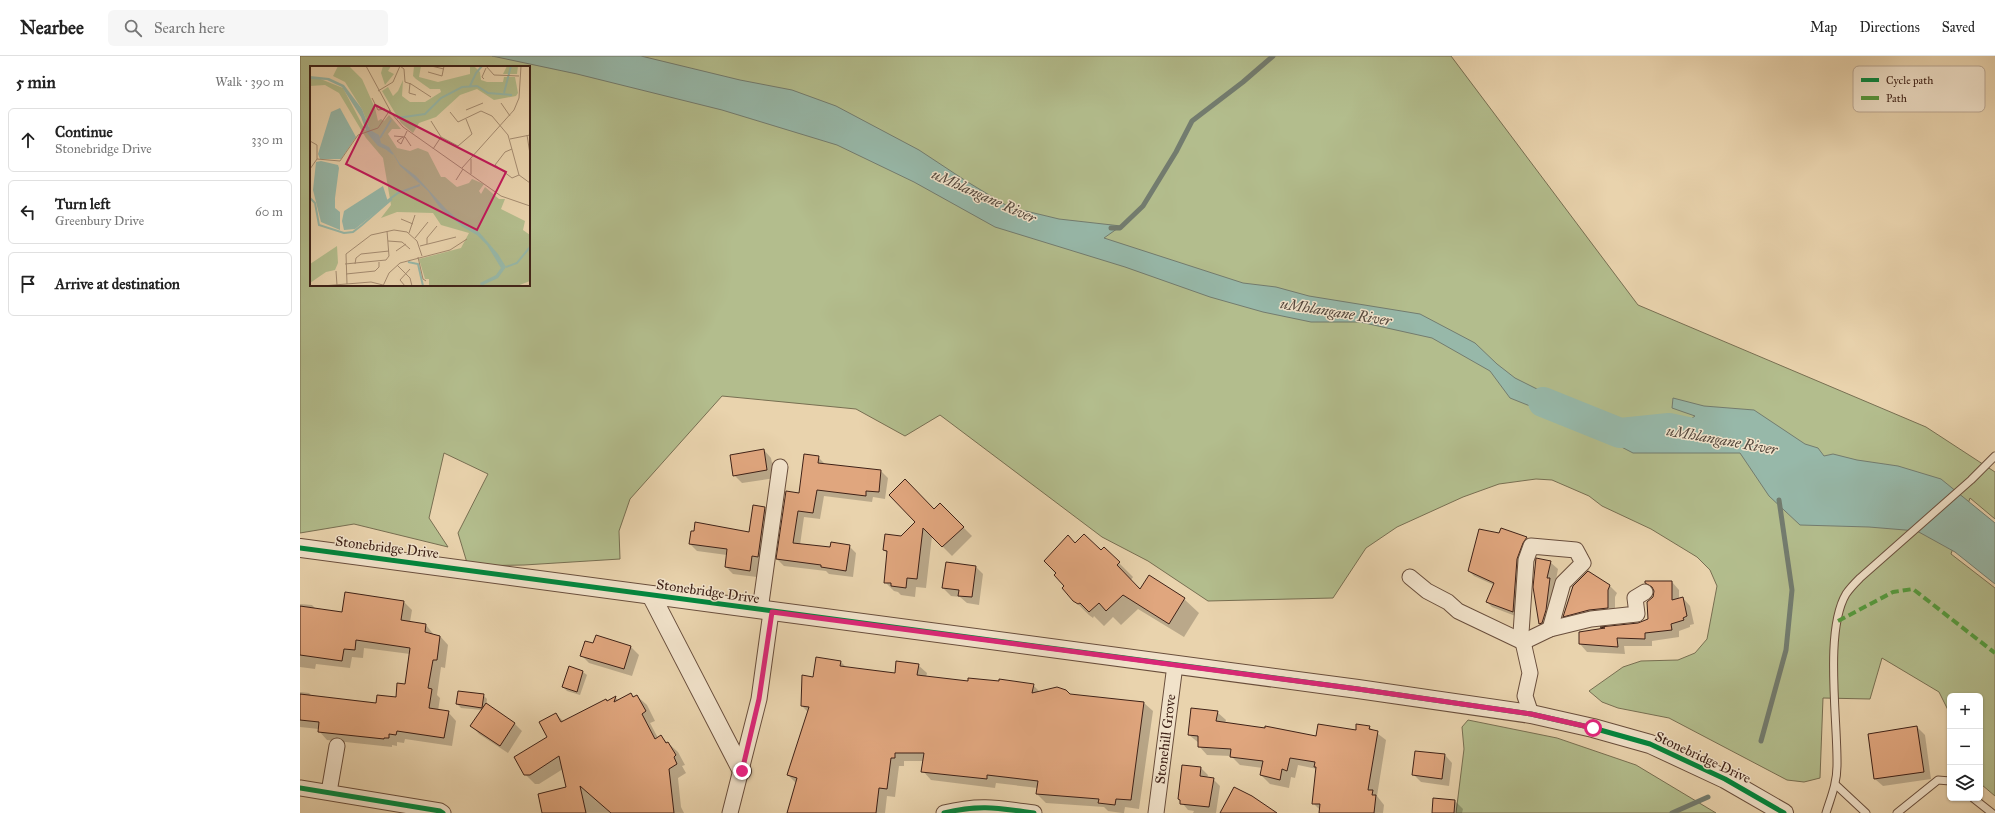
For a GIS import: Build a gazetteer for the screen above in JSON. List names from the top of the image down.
{
  "streets": {
    "street": ["Stonebridge Drive", "Stonehill Grove"]
  },
  "crossings": [
    ["Stonebridge Drive", "Stonehill Grove"]
  ],
  "water": ["uMhlangane River"],
  "legend": ["Cycle path", "Path"],
  "page": {
    "header": "Nearbee",
    "search": "Search here",
    "nav": ["Map", "Directions", "Saved"],
    "heading": ["5 min", "Walk · 390 m"],
    "list": [
      ["Continue", "Stonebridge Drive", "330 m"],
      ["Turn left", "Greenbury Drive", "60 m"],
      "Arrive at destination"
    ],
    "map_buttons": ["+", "−"]
  }
}
